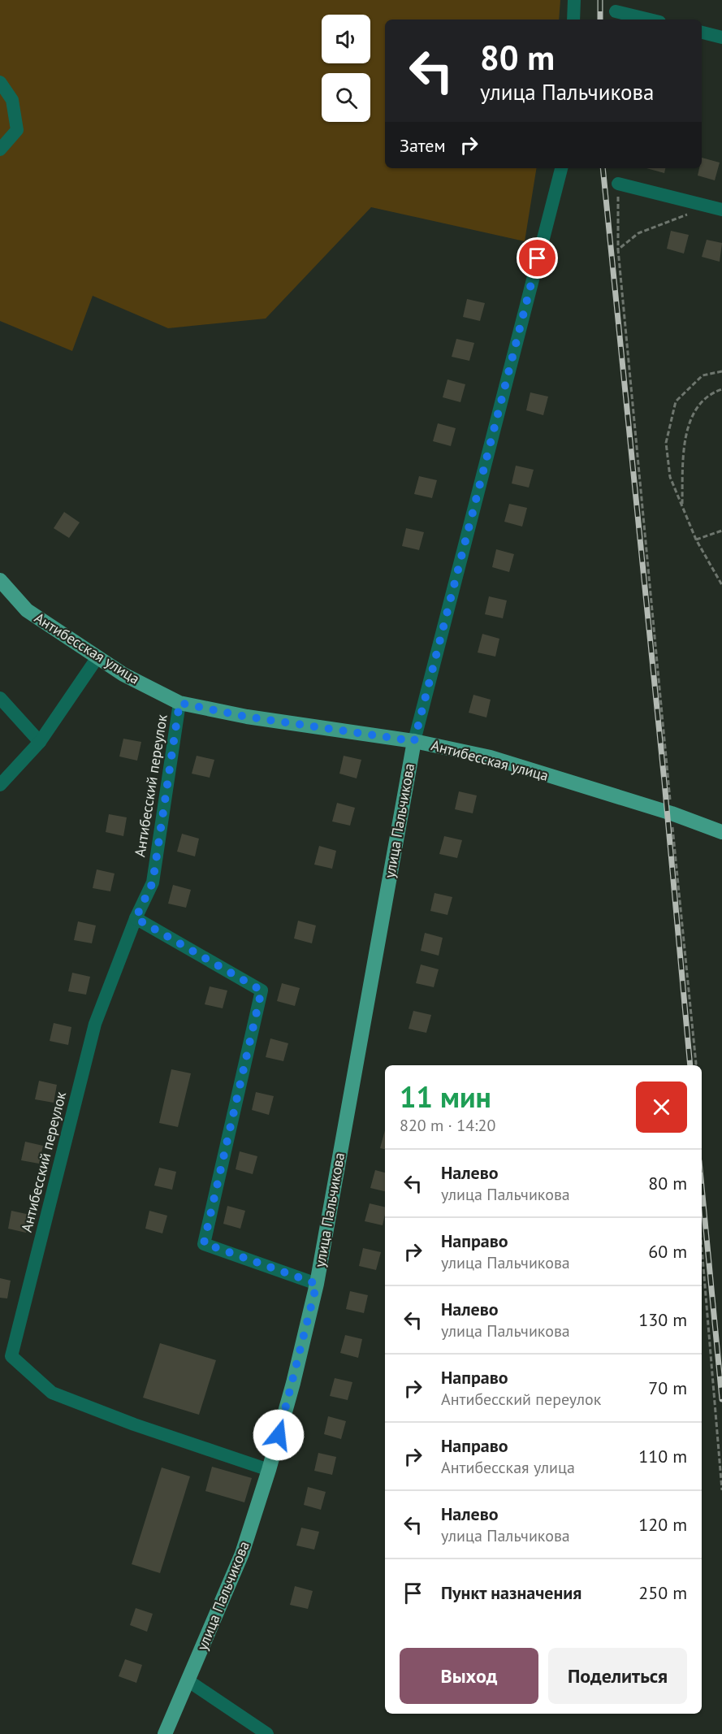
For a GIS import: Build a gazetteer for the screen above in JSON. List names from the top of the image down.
{
  "streets": {
    "main road": ["Антибесская улица", "улица Пальчикова"],
    "street": ["Антибесский переулок"]
  },
  "crossings": [
    ["Антибесская улица", "Антибесский переулок"],
    ["Антибесская улица", "улица Пальчикова"],
    ["Антибесский переулок", "улица Пальчикова"]
  ],
  "page": {
    "turn": ["80 m", "улица Пальчикова"],
    "then": "Затем",
    "heading": ["11 мин", "820 m · 14:20"],
    "list": [
      {
        "name": "Налево",
        "note": "улица Пальчикова",
        "value": "80 m"
      },
      {
        "name": "Направо",
        "note": "улица Пальчикова",
        "value": "60 m"
      },
      {
        "name": "Налево",
        "note": "улица Пальчикова",
        "value": "130 m"
      },
      {
        "name": "Направо",
        "note": "Антибесский переулок",
        "value": "70 m"
      },
      {
        "name": "Направо",
        "note": "Антибесская улица",
        "value": "110 m"
      },
      {
        "name": "Налево",
        "note": "улица Пальчикова",
        "value": "120 m"
      },
      {
        "name": "Пункт назначения",
        "value": "250 m"
      }
    ],
    "buttons": ["Выход", "Поделиться"]
  }
}
